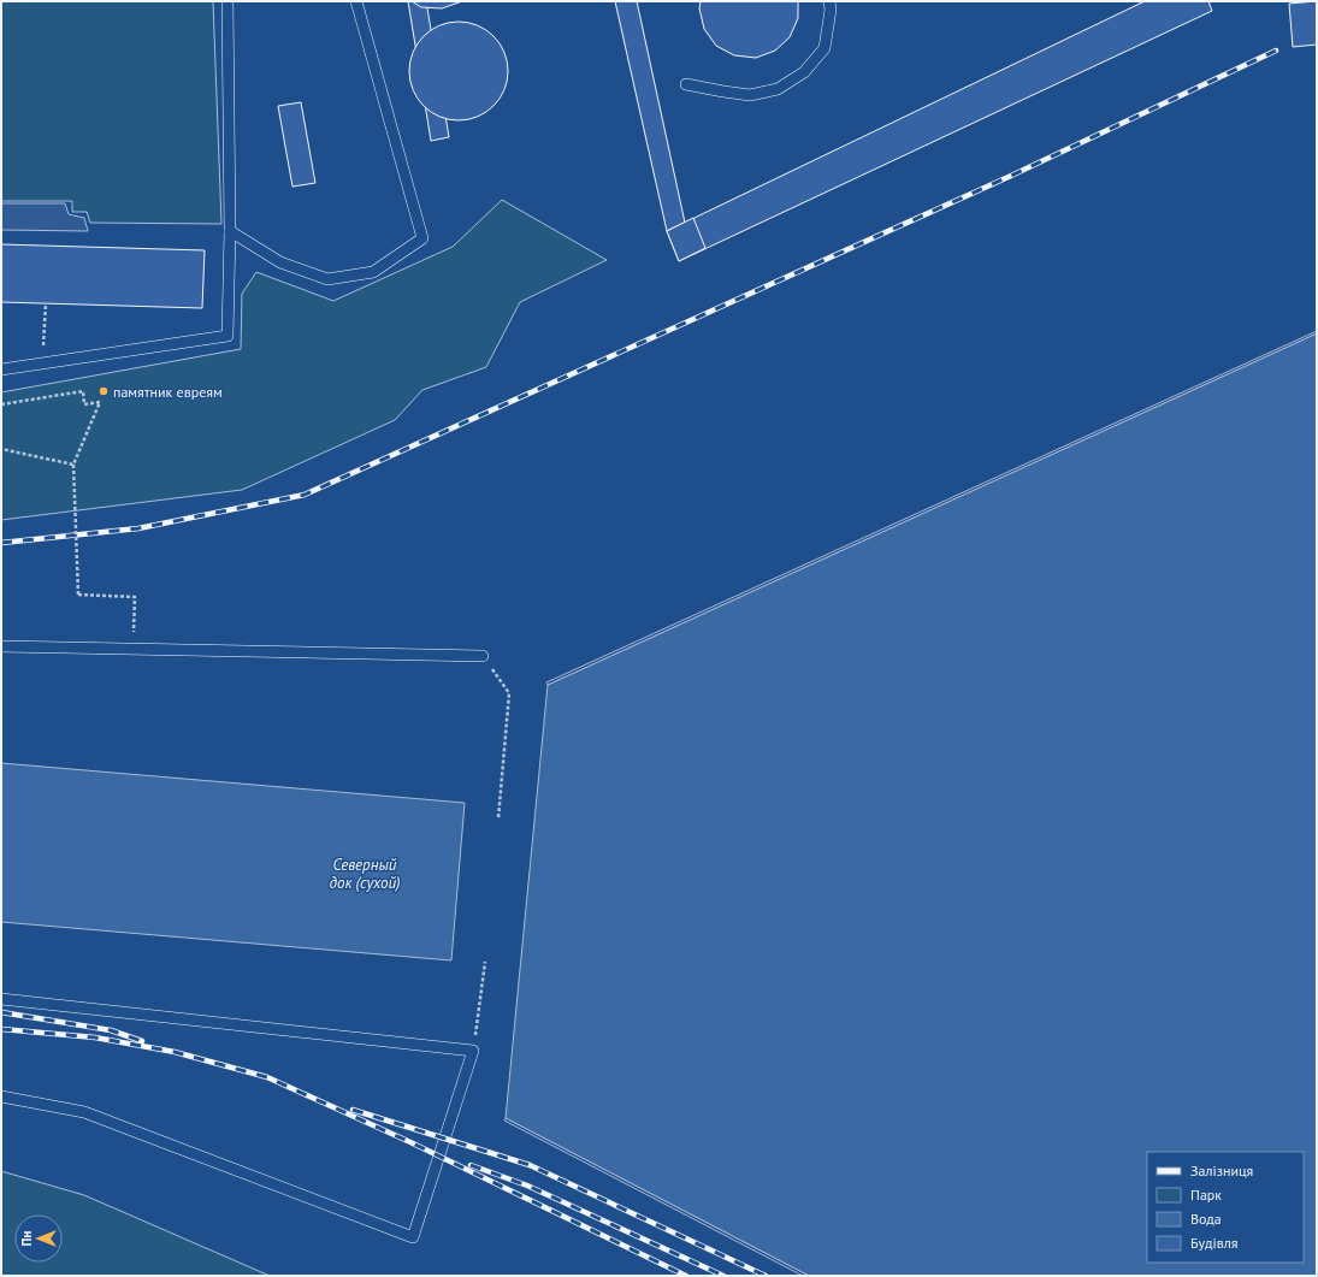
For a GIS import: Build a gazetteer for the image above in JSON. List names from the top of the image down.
{
  "water": ["Северный док (сухой)"],
  "places": ["памятник евреям"],
  "legend": [
    "Залізниця",
    "Парк",
    "Вода",
    "Будівля"
  ],
  "north": "left"
}
